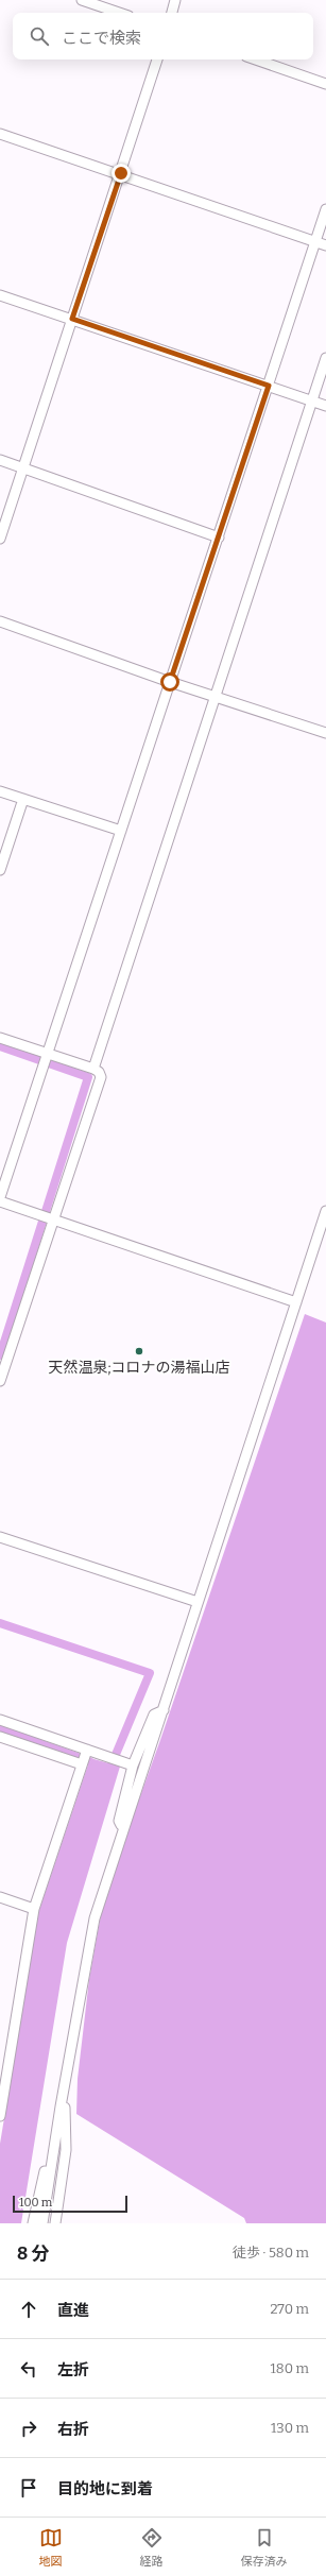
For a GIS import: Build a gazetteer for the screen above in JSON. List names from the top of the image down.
{
  "places": ["天然温泉;コロナの湯福山店"],
  "scale_bar": "100 m",
  "page": {
    "search": "ここで検索",
    "scale": "100 m",
    "heading": ["8 分", "徒歩 · 580 m"],
    "list": [
      ["直進", "270 m"],
      ["左折", "180 m"],
      ["右折", "130 m"],
      "目的地に到着"
    ],
    "nav": ["地図", "経路", "保存済み"]
  }
}
